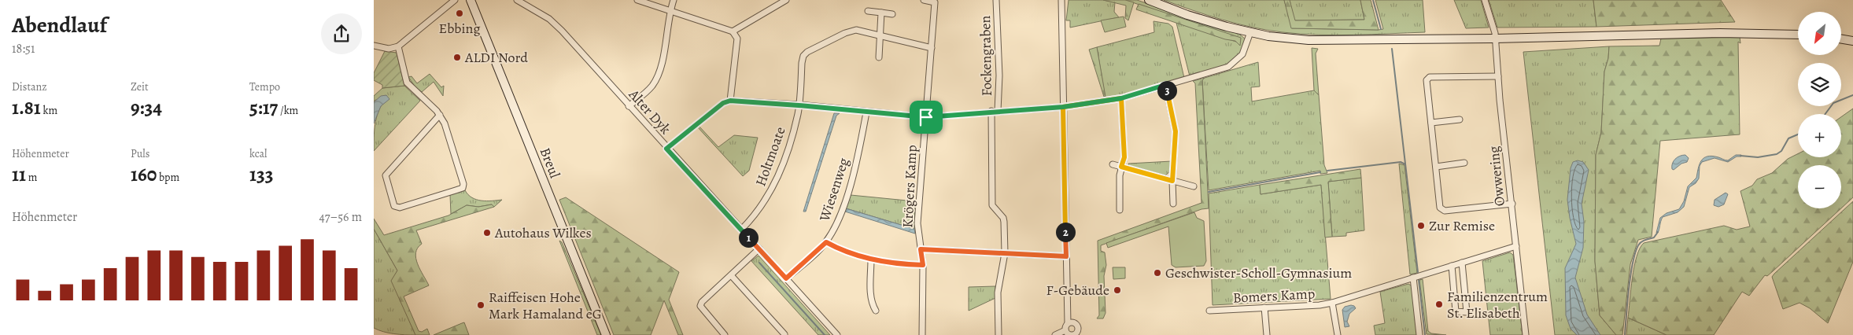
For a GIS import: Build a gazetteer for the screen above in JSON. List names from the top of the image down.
{
  "streets": {
    "street": [
      "Fockengraben",
      "Alter Dyk",
      "Holtmoate",
      "Breul",
      "Owwering",
      "Krögers Kamp",
      "Wiesenweg",
      "Bomers Kamp"
    ]
  },
  "crossings": [
    ["Alter Dyk", "Holtmoate"],
    ["Alter Dyk", "Wiesenweg"],
    ["Holtmoate", "Krögers Kamp"],
    ["Owwering", "Bomers Kamp"]
  ],
  "places": [
    "Ebbing",
    "ALDI Nord",
    "Zur Remise",
    "Autohaus Wilkes",
    "Geschwister-Scholl-Gymnasium",
    "F-Gebäude",
    "Familienzentrum St. Elisabeth",
    "Raiffeisen Hohe Mark Hamaland eG"
  ],
  "north": "bottom left",
  "page": {
    "heading": ["Abendlauf", "18:51"],
    "map_buttons": ["+", "−"],
    "stats": [
      ["Distanz", "1.81 km"],
      ["Zeit", "9:34"],
      ["Tempo", "5:17 /km"],
      ["Höhenmeter", "11 m"],
      ["Puls", "160 bpm"],
      ["kcal", "133"]
    ],
    "pins": ["3", "2", "1"],
    "chart": ["Höhenmeter", "47–56 m"]
  }
}
